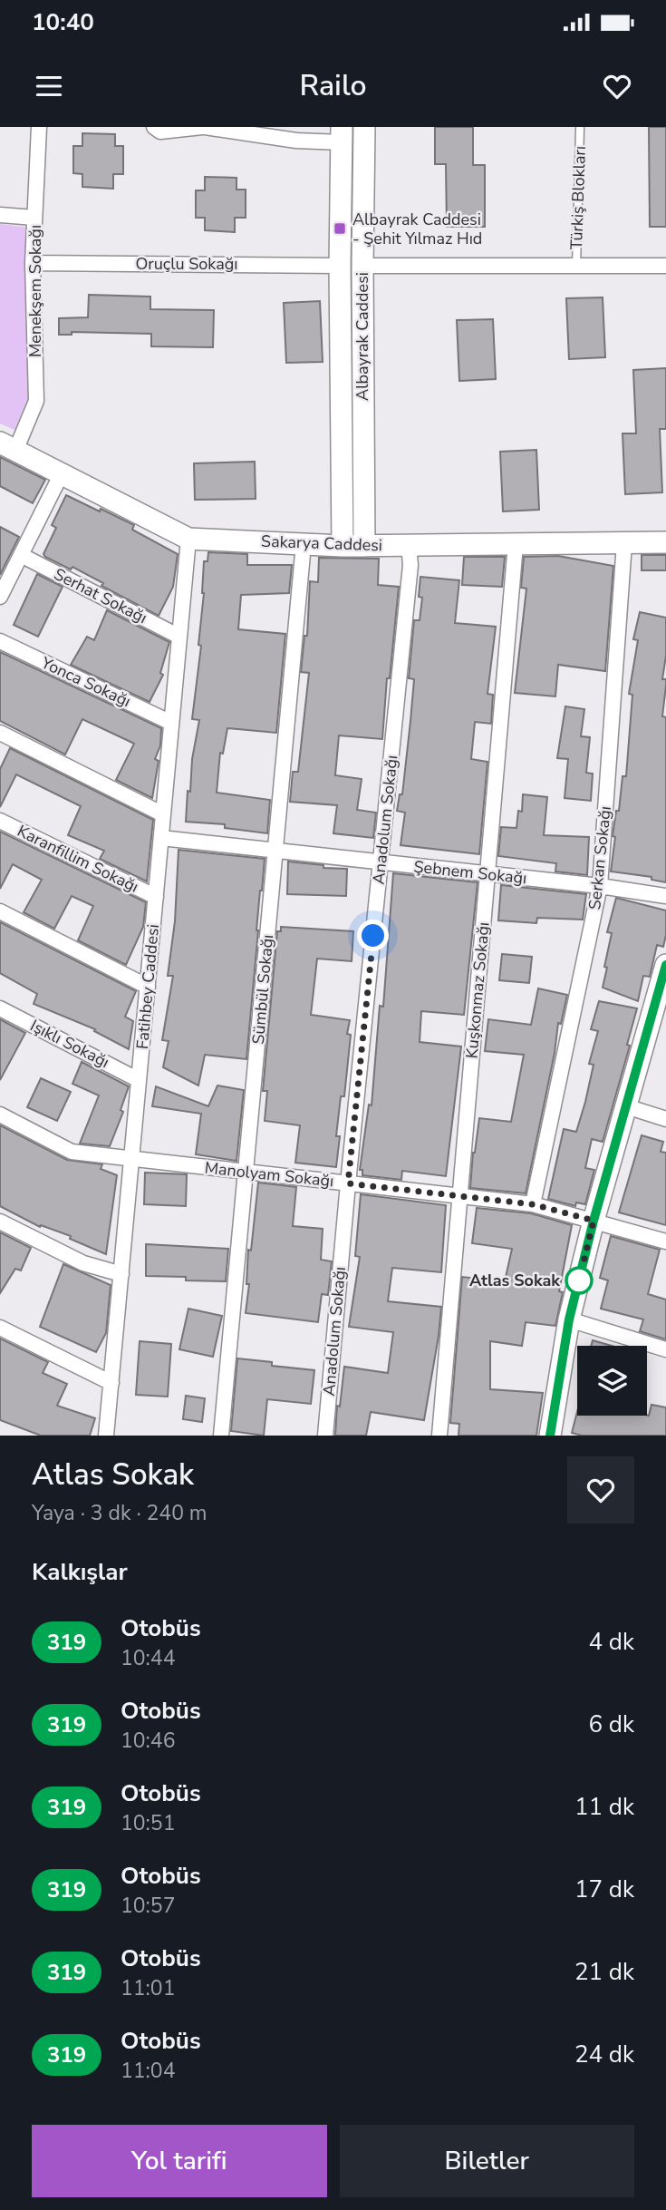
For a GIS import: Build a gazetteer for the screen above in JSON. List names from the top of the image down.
{
  "streets": {
    "street": [
      "Oruçlu Sokağı",
      "Menekşem Sokağı",
      "Albayrak Caddesi",
      "Sakarya Caddesi",
      "Serhat Sokağı",
      "Yonca Sokağı",
      "Anadolum Sokağı",
      "Serkan Sokağı",
      "Karanfillim Sokağı",
      "Şebnem Sokağı",
      "Fatihbey Caddesi",
      "Sümbül Sokağı",
      "Kuşkonmaz Sokağı",
      "Işıklı Sokağı",
      "Manolyam Sokağı"
    ],
    "lane": ["Türkiş Blokları"]
  },
  "crossings": [
    ["Oruçlu Sokağı", "Menekşem Sokağı"],
    ["Oruçlu Sokağı", "Albayrak Caddesi"],
    ["Menekşem Sokağı", "Sakarya Caddesi"],
    ["Albayrak Caddesi", "Sakarya Caddesi"],
    ["Sakarya Caddesi", "Anadolum Sokağı"],
    ["Sakarya Caddesi", "Serkan Sokağı"],
    ["Sakarya Caddesi", "Fatihbey Caddesi"],
    ["Sakarya Caddesi", "Sümbül Sokağı"],
    ["Sakarya Caddesi", "Kuşkonmaz Sokağı"],
    ["Serhat Sokağı", "Fatihbey Caddesi"],
    ["Yonca Sokağı", "Fatihbey Caddesi"],
    ["Anadolum Sokağı", "Şebnem Sokağı"],
    ["Anadolum Sokağı", "Manolyam Sokağı"],
    ["Serkan Sokağı", "Şebnem Sokağı"],
    ["Serkan Sokağı", "Manolyam Sokağı"],
    ["Karanfillim Sokağı", "Fatihbey Caddesi"],
    ["Şebnem Sokağı", "Fatihbey Caddesi"],
    ["Şebnem Sokağı", "Sümbül Sokağı"],
    ["Şebnem Sokağı", "Kuşkonmaz Sokağı"],
    ["Fatihbey Caddesi", "Işıklı Sokağı"],
    ["Fatihbey Caddesi", "Manolyam Sokağı"],
    ["Sümbül Sokağı", "Manolyam Sokağı"],
    ["Kuşkonmaz Sokağı", "Manolyam Sokağı"]
  ],
  "places": {
    "transit": ["Albayrak Caddesi - Şehit Yılmaz Hıd"],
    "other": ["Atlas Sokak"]
  },
  "lines": ["bus line 319"],
  "page": {
    "status": "10:40",
    "header": "Railo",
    "heading": [
      ["Atlas Sokak", "Yaya · 3 dk · 240 m"],
      "Kalkışlar"
    ],
    "list": [
      {
        "mark": "319",
        "name": "Otobüs",
        "note": "10:44",
        "value": "4 dk"
      },
      {
        "mark": "319",
        "name": "Otobüs",
        "note": "10:46",
        "value": "6 dk"
      },
      {
        "mark": "319",
        "name": "Otobüs",
        "note": "10:51",
        "value": "11 dk"
      },
      {
        "mark": "319",
        "name": "Otobüs",
        "note": "10:57",
        "value": "17 dk"
      },
      {
        "mark": "319",
        "name": "Otobüs",
        "note": "11:01",
        "value": "21 dk"
      },
      {
        "mark": "319",
        "name": "Otobüs",
        "note": "11:04",
        "value": "24 dk"
      }
    ],
    "buttons": ["Yol tarifi", "Biletler"]
  }
}
